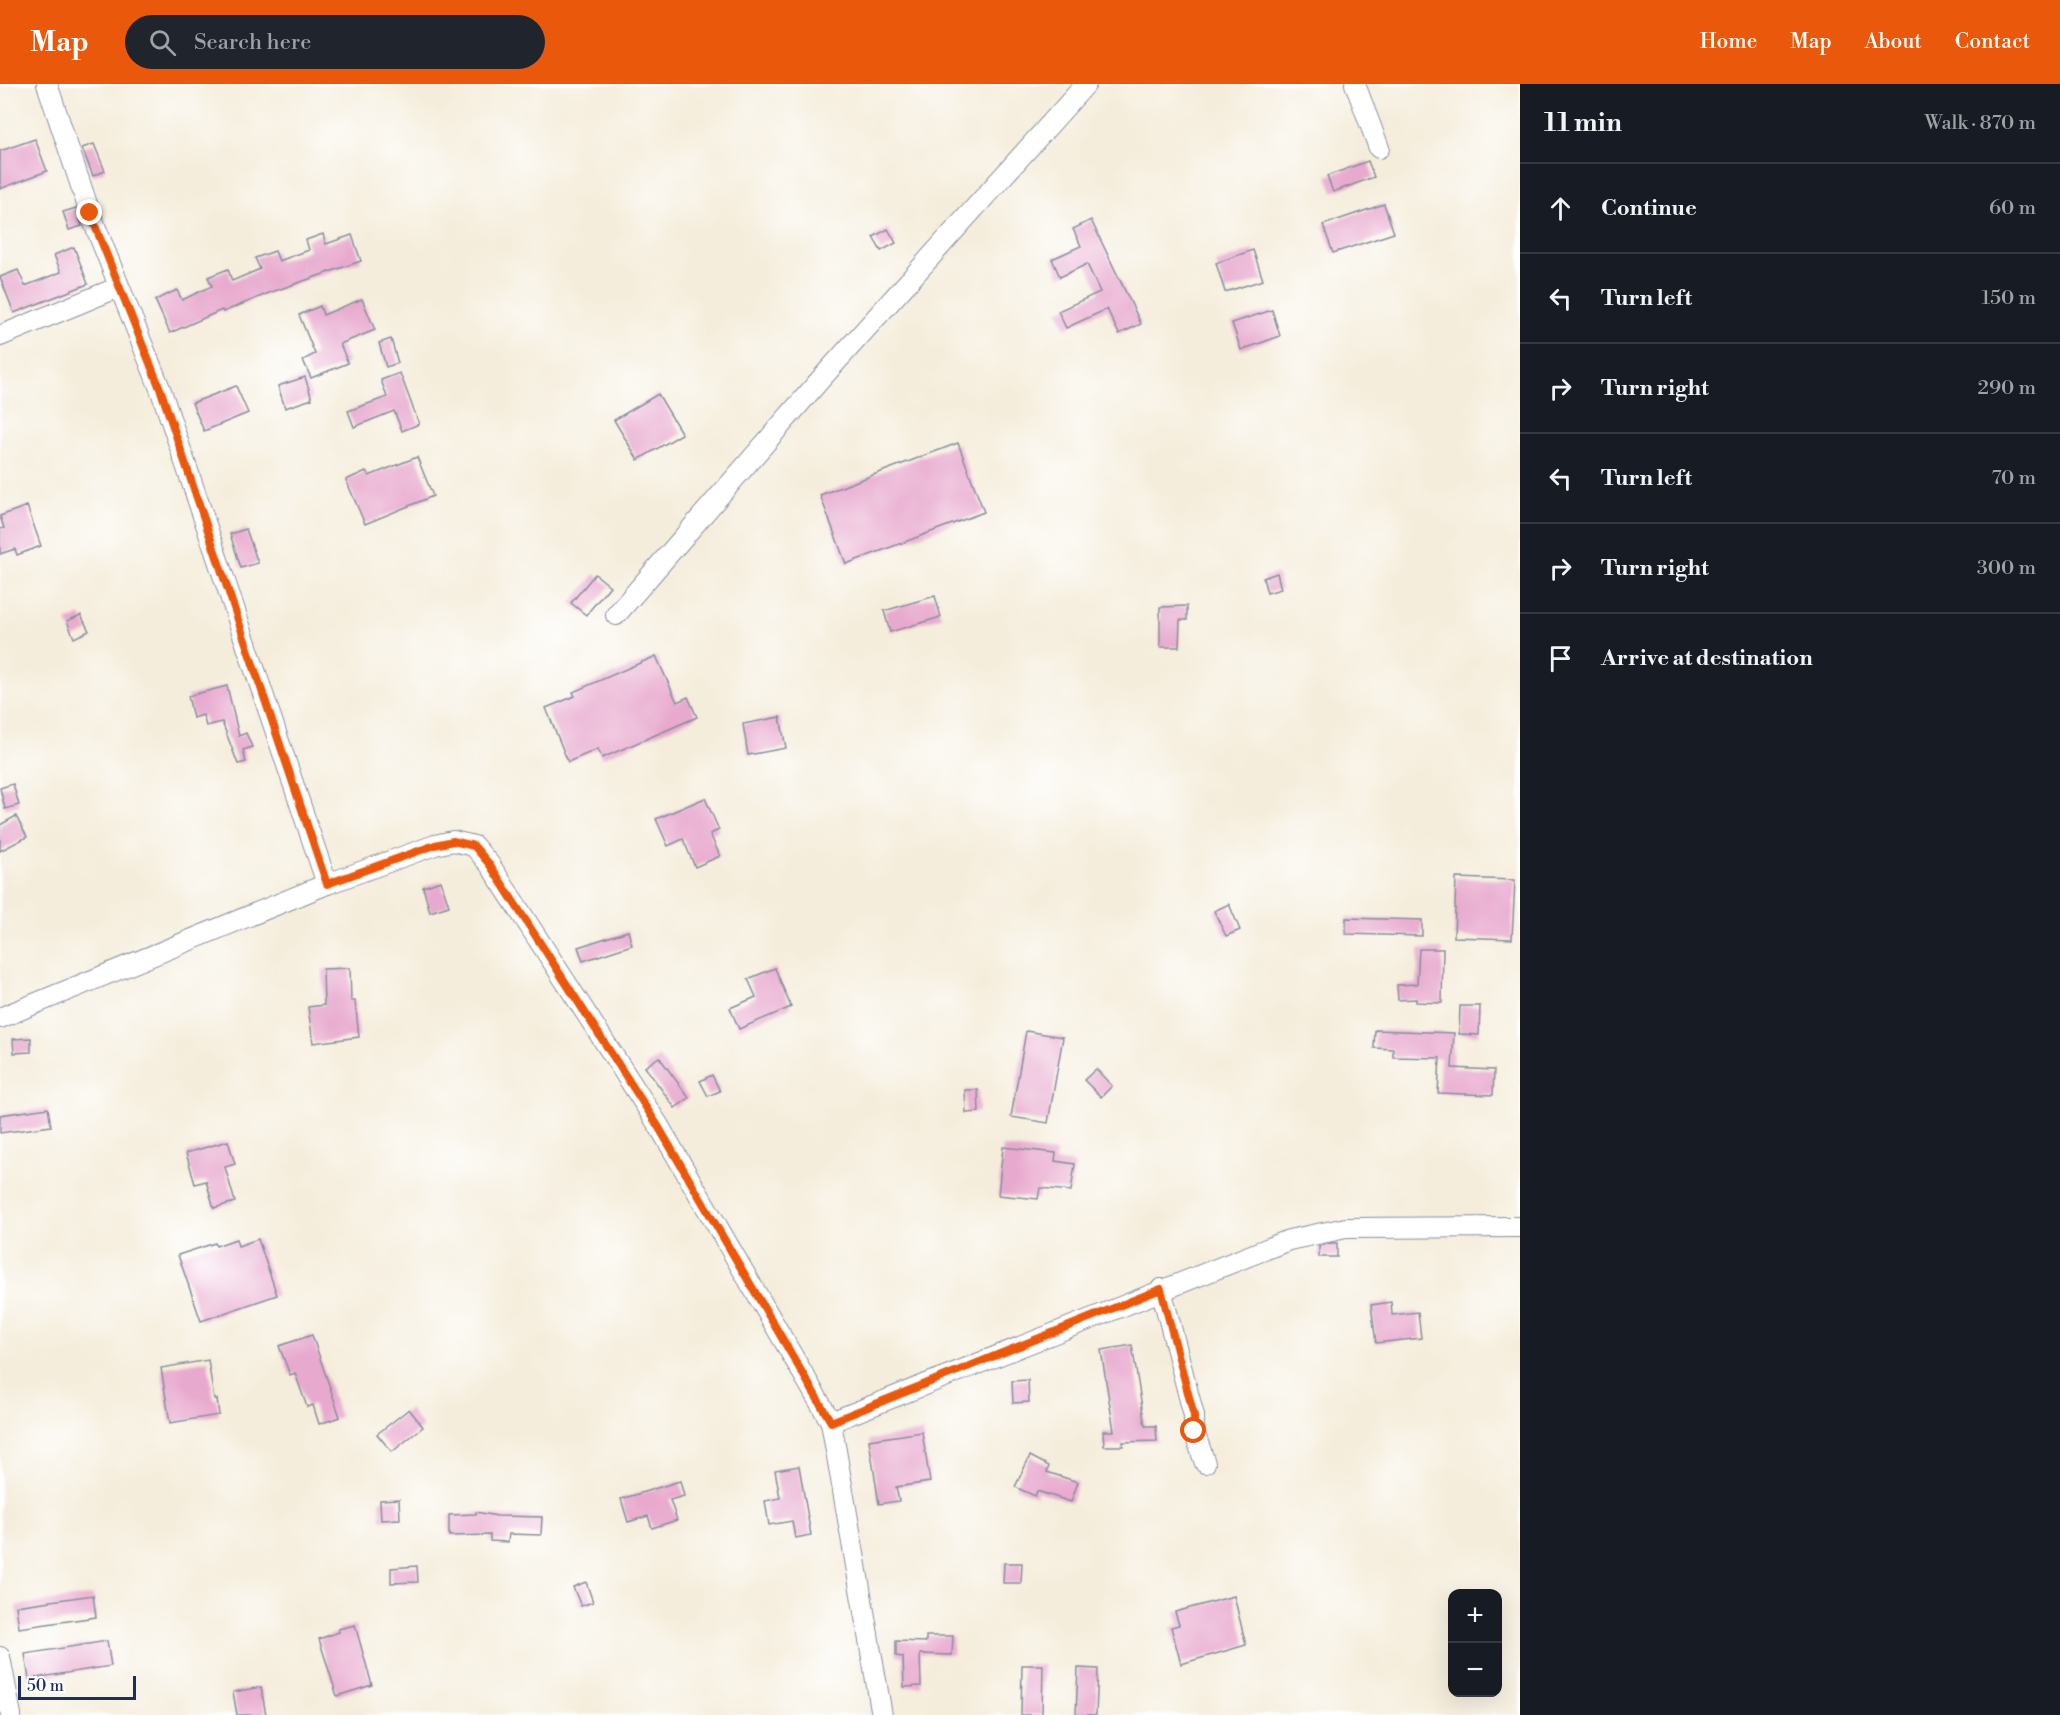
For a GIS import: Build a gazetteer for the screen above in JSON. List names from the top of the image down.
{
  "scale_bar": "50 m",
  "page": {
    "header": "Map",
    "search": "Search here",
    "nav": [
      "Home",
      "Map",
      "About",
      "Contact"
    ],
    "heading": ["11 min", "Walk · 870 m"],
    "list": [
      ["Continue", "60 m"],
      ["Turn left", "150 m"],
      ["Turn right", "290 m"],
      ["Turn left", "70 m"],
      ["Turn right", "300 m"],
      "Arrive at destination"
    ],
    "map_buttons": ["+", "−"],
    "scale": "50 m"
  }
}
